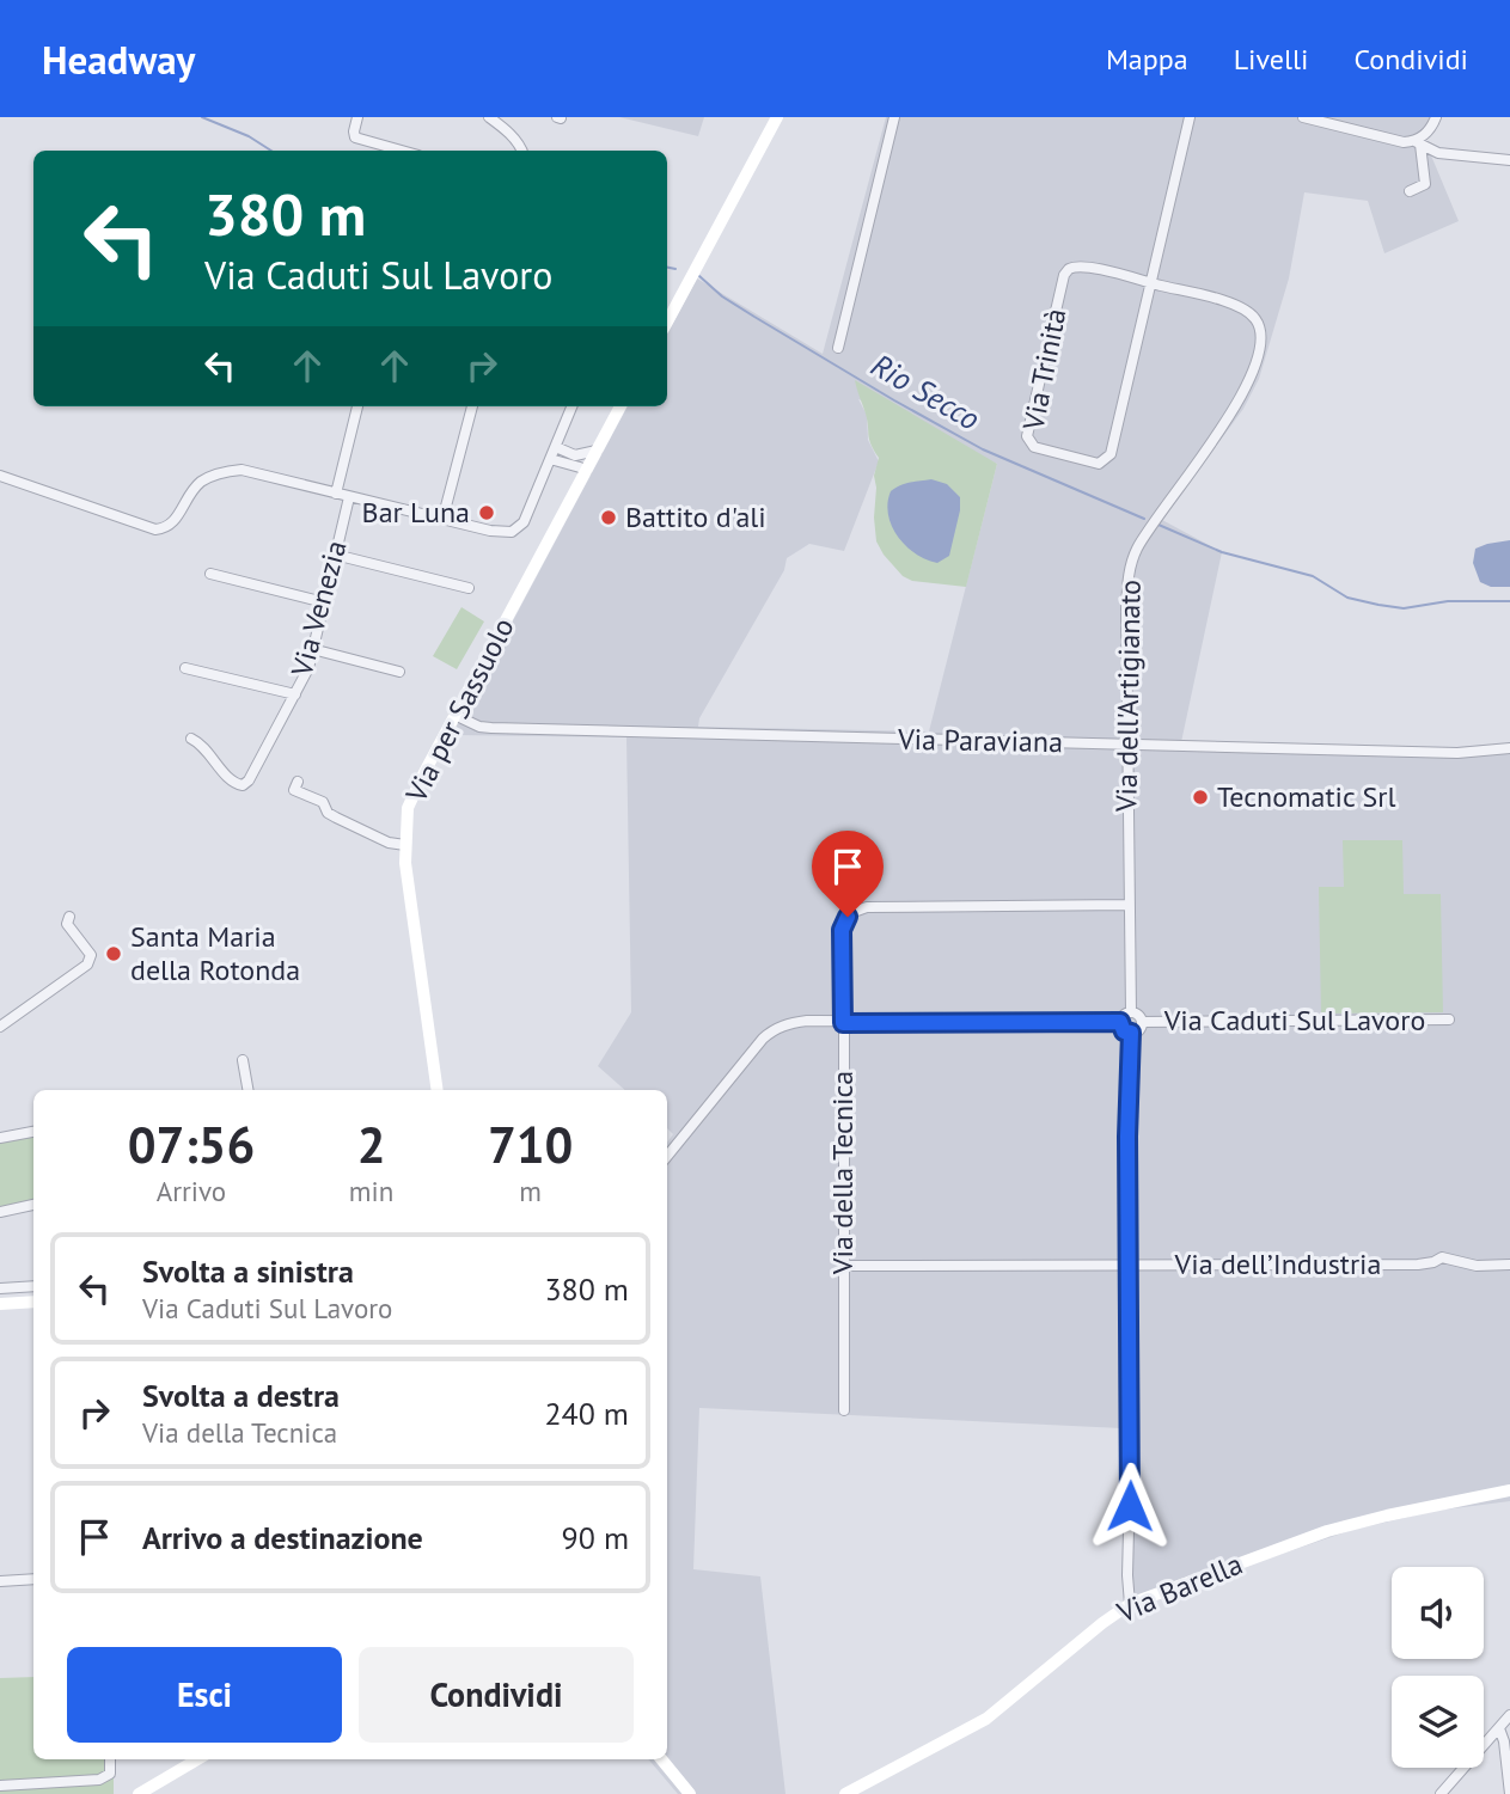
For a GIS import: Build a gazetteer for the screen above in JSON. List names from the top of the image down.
{
  "streets": {
    "main road": ["Via per Sassuolo", "Via Barella"],
    "street": [
      "Via Trinità",
      "Via Venezia",
      "Via dell'Artigianato",
      "Via Paraviana",
      "Via Caduti Sul Lavoro",
      "Via della Tecnica",
      "Via dell’Industria"
    ]
  },
  "crossings": [
    ["Via Trinità", "Via dell'Artigianato"],
    ["Via dell'Artigianato", "Via Paraviana"],
    ["Via dell'Artigianato", "Via Caduti Sul Lavoro"],
    ["Via dell'Artigianato", "Via della Tecnica"],
    ["Via per Sassuolo", "Via Paraviana"],
    ["Via Caduti Sul Lavoro", "Via della Tecnica"],
    ["Via della Tecnica", "Via dell’Industria"]
  ],
  "water": ["Rio Secco"],
  "places": [
    "Bar Luna",
    "Battito d'ali",
    "Tecnomatic Srl",
    "Santa Maria della Rotonda"
  ],
  "page": {
    "header": "Headway",
    "nav": ["Mappa", "Livelli", "Condividi"],
    "turn": ["380 m", "Via Caduti Sul Lavoro"],
    "eta": [
      "07:56",
      "Arrivo",
      "2",
      "min",
      "710",
      "m"
    ],
    "list": [
      {
        "name": "Svolta a sinistra",
        "note": "Via Caduti Sul Lavoro",
        "value": "380 m"
      },
      {
        "name": "Svolta a destra",
        "note": "Via della Tecnica",
        "value": "240 m"
      },
      {
        "name": "Arrivo a destinazione",
        "value": "90 m"
      }
    ],
    "buttons": ["Esci", "Condividi"]
  }
}
